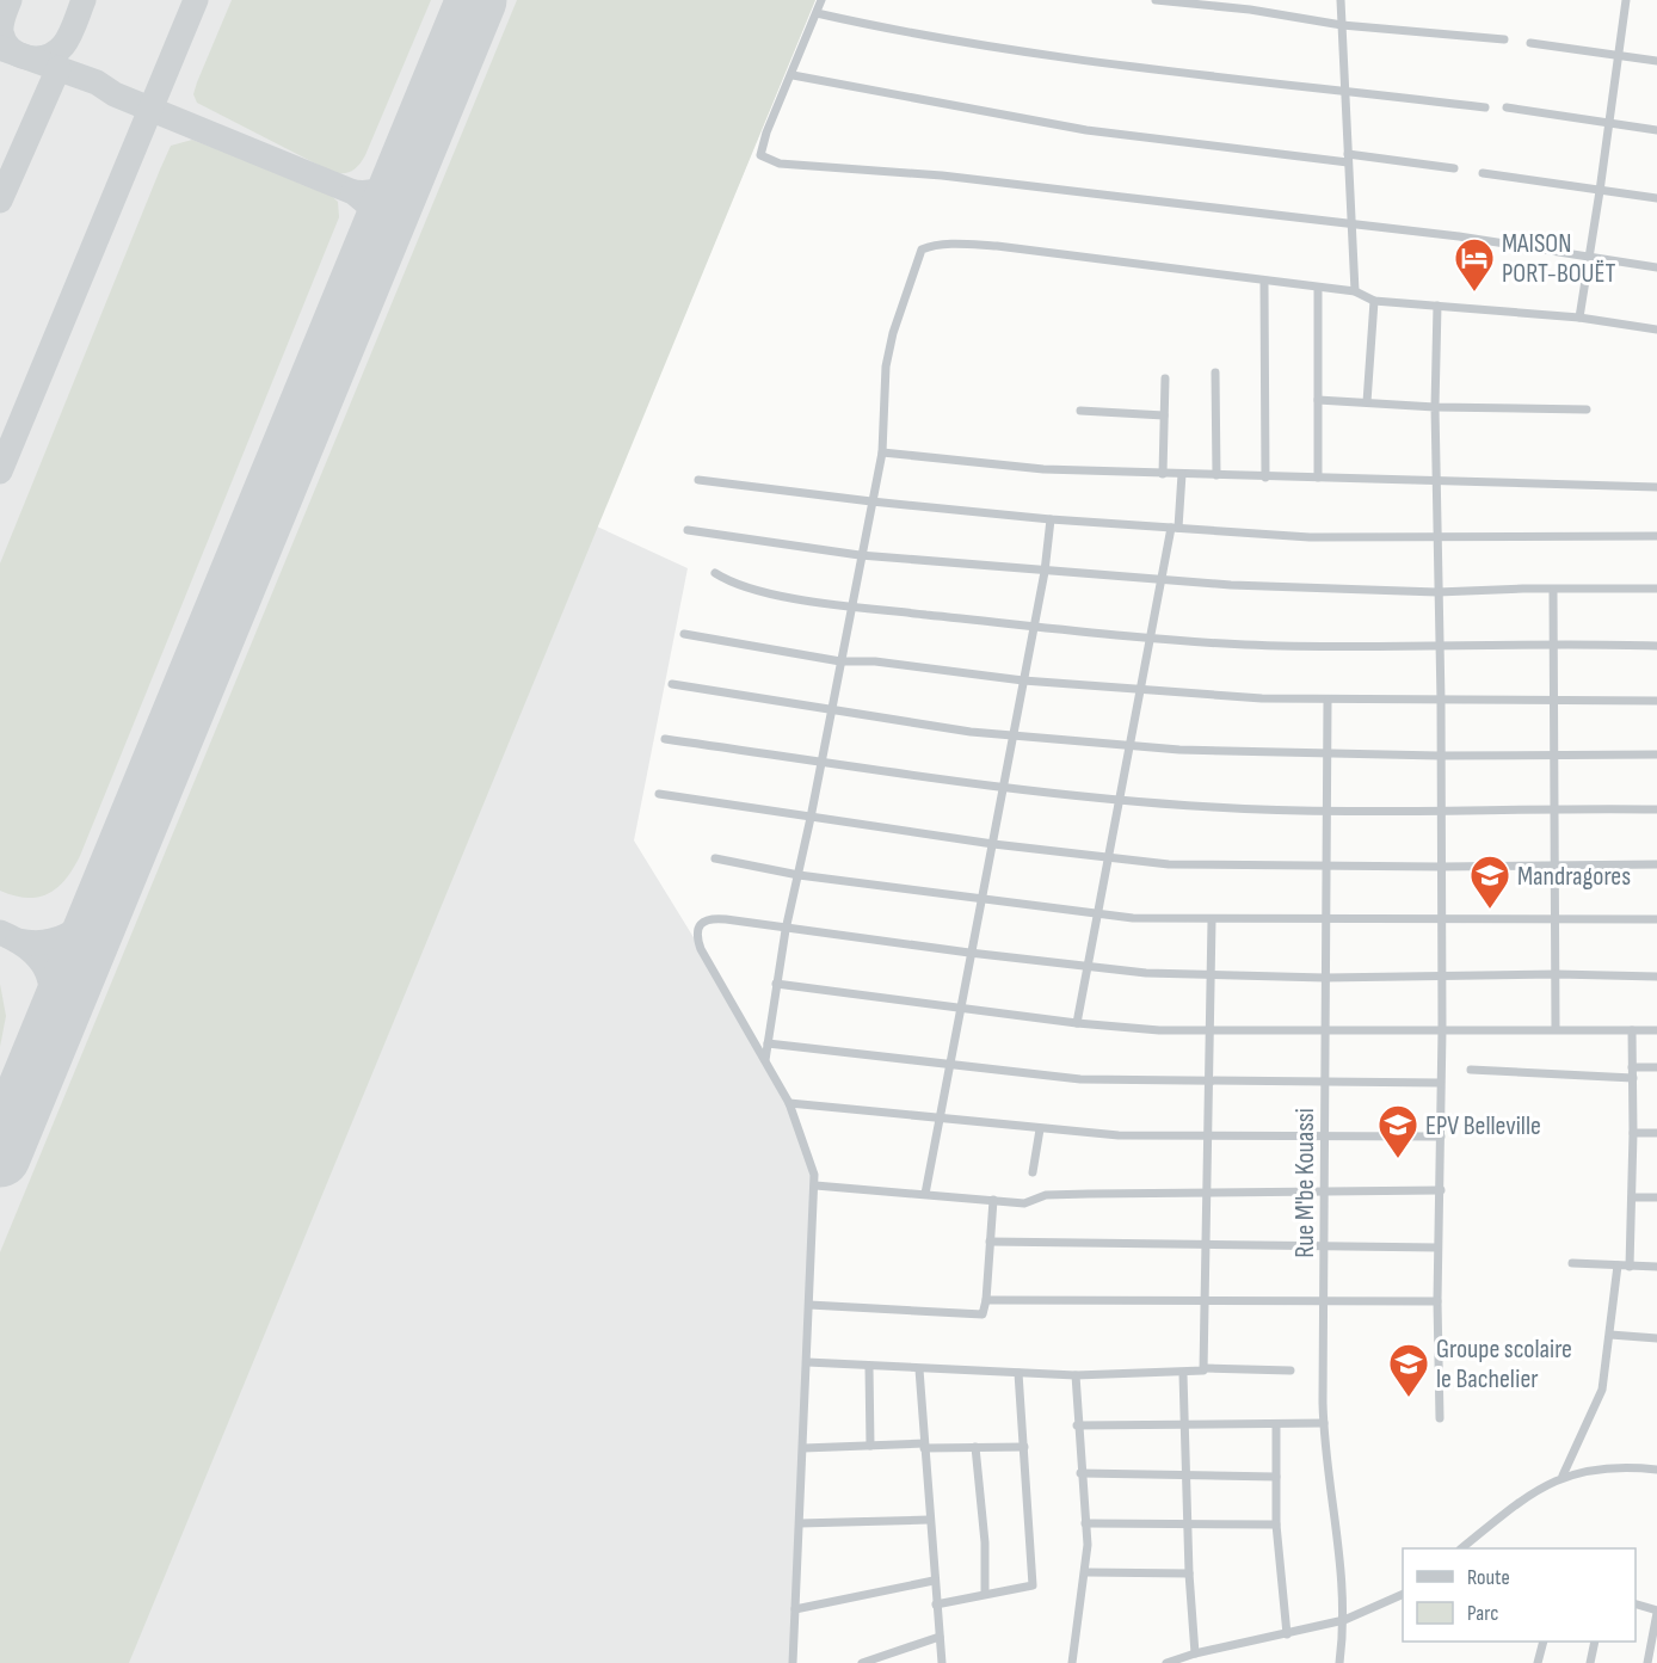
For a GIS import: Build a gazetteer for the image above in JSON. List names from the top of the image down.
{
  "streets": {
    "street": ["Rue M'be Kouassi"]
  },
  "places": {
    "hotel": ["MAISON PORT-BOUËT"],
    "school or university": ["Mandragores", "EPV Belleville", "Groupe scolaire le Bachelier"]
  },
  "legend": ["Route", "Parc"]
}
